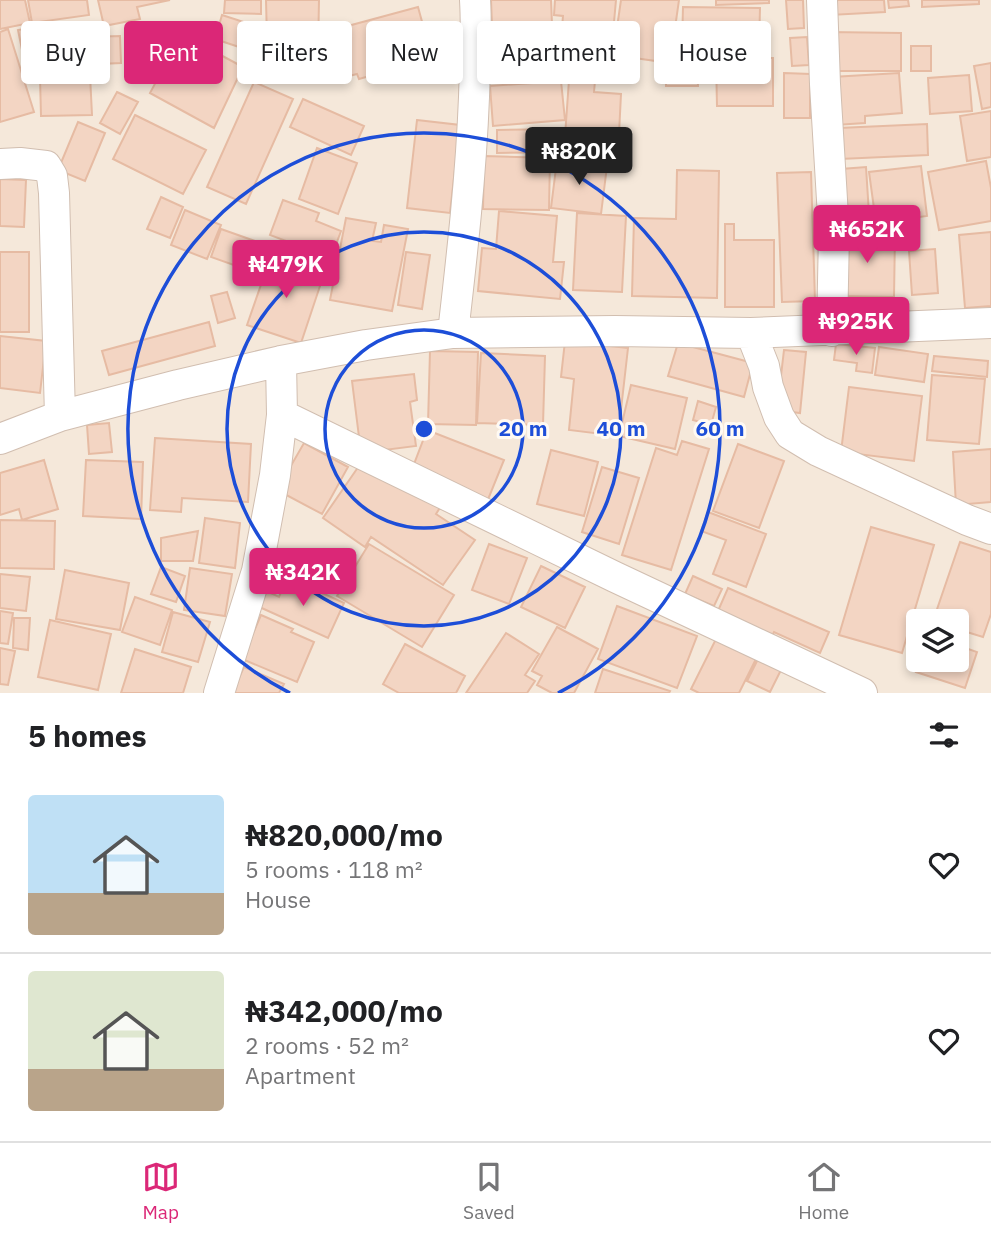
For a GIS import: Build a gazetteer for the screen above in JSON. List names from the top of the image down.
{
  "page": {
    "chip": [
      "Buy",
      "Rent",
      "Filters",
      "New",
      "Apartment",
      "House"
    ],
    "price": [
      "₦820K",
      "₦652K",
      "₦479K",
      "₦925K",
      "₦342K"
    ],
    "heading": "5 homes",
    "list": [
      {
        "name": "₦820,000/mo",
        "note": "5 rooms · 118 m² · House"
      },
      {
        "name": "₦342,000/mo",
        "note": "2 rooms · 52 m² · Apartment"
      }
    ],
    "tabs": ["Map", "Saved", "Home"]
  },
  "rings": ["20 m", "40 m", "60 m"]
}
